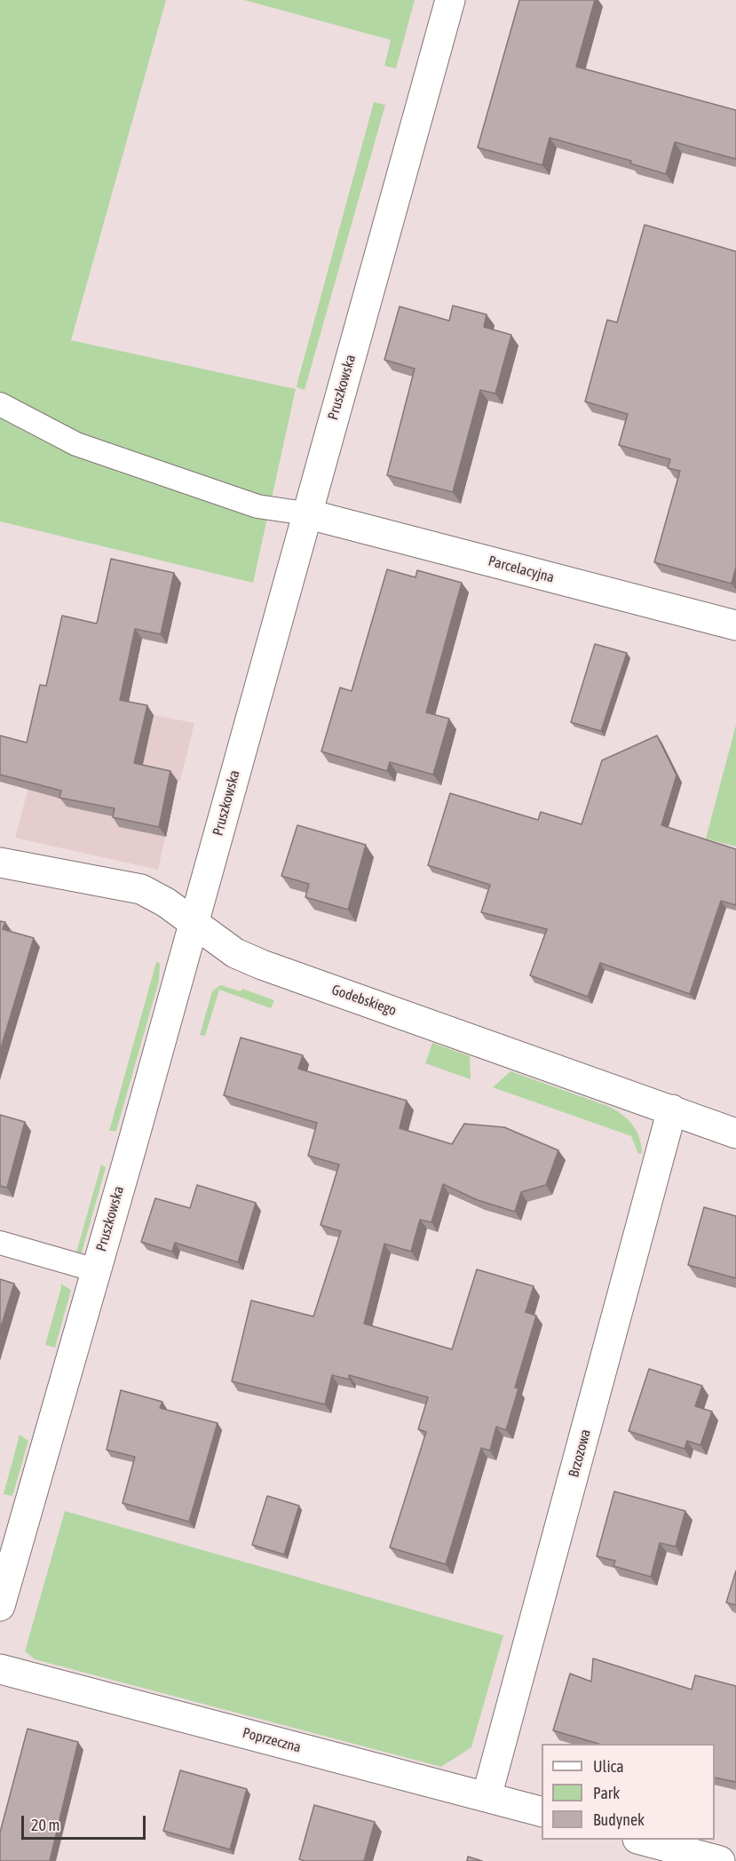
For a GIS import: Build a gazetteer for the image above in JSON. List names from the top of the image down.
{
  "streets": {
    "street": [
      "Pruszkowska",
      "Parcelacyjna",
      "Godebskiego",
      "Brzozowa",
      "Poprzeczna"
    ]
  },
  "crossings": [
    ["Pruszkowska", "Parcelacyjna"],
    ["Pruszkowska", "Godebskiego"],
    ["Godebskiego", "Brzozowa"],
    ["Brzozowa", "Poprzeczna"]
  ],
  "legend": ["Ulica", "Park", "Budynek"],
  "scale_bar": "20 m"
}
